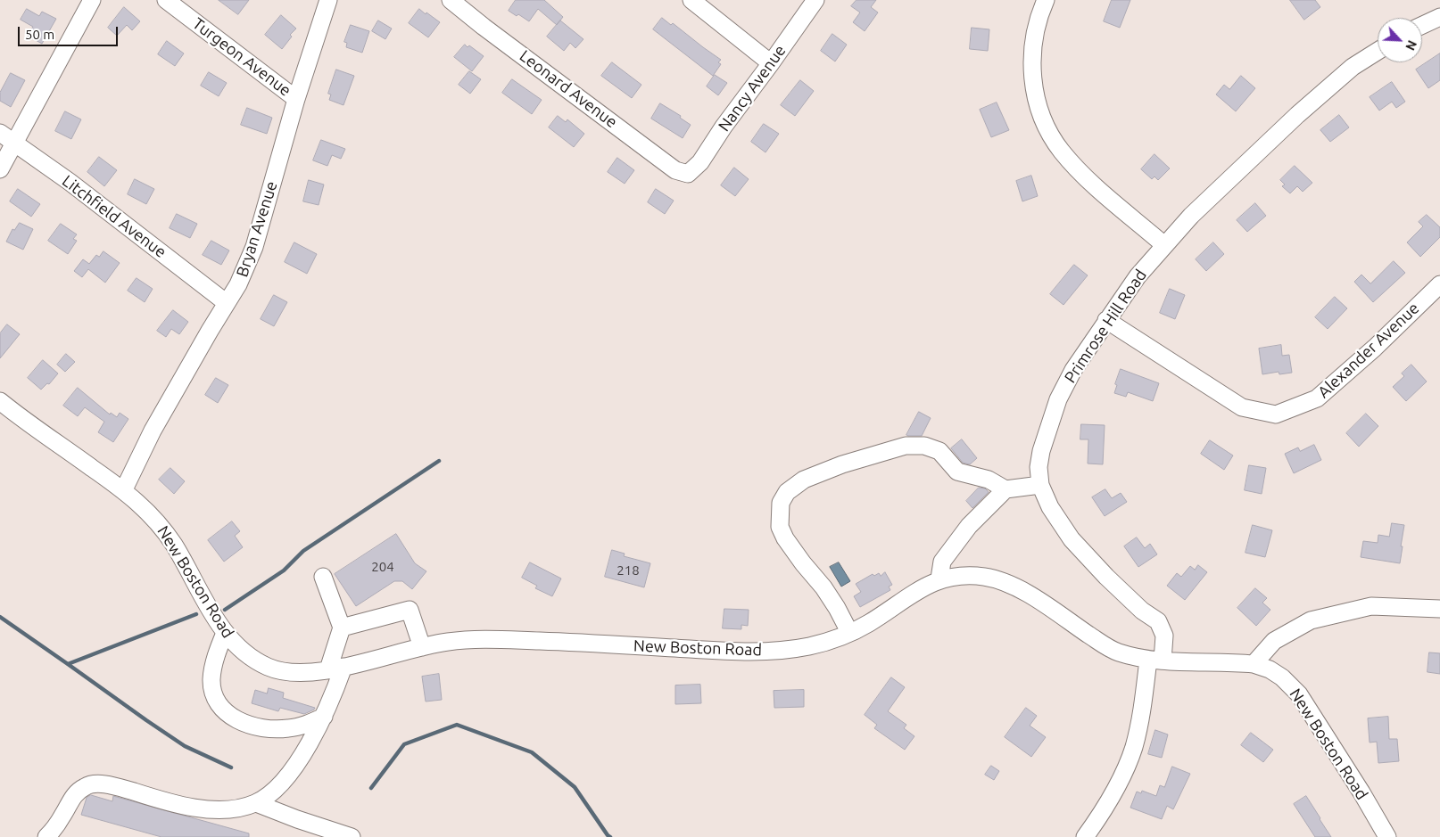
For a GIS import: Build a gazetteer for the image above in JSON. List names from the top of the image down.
{
  "streets": {
    "street": [
      "Turgeon Avenue",
      "Nancy Avenue",
      "Leonard Avenue",
      "Litchfield Avenue",
      "Bryan Avenue",
      "Primrose Hill Road",
      "Alexander Avenue",
      "New Boston Road"
    ]
  },
  "crossings": [
    ["Turgeon Avenue", "Bryan Avenue"],
    ["Nancy Avenue", "Leonard Avenue"],
    ["Litchfield Avenue", "Bryan Avenue"],
    ["Bryan Avenue", "New Boston Road"],
    ["Primrose Hill Road", "Alexander Avenue"],
    ["Primrose Hill Road", "New Boston Road"]
  ],
  "house_numbers": ["204", "218"],
  "scale_bar": "50 m",
  "north": "bottom right"
}
